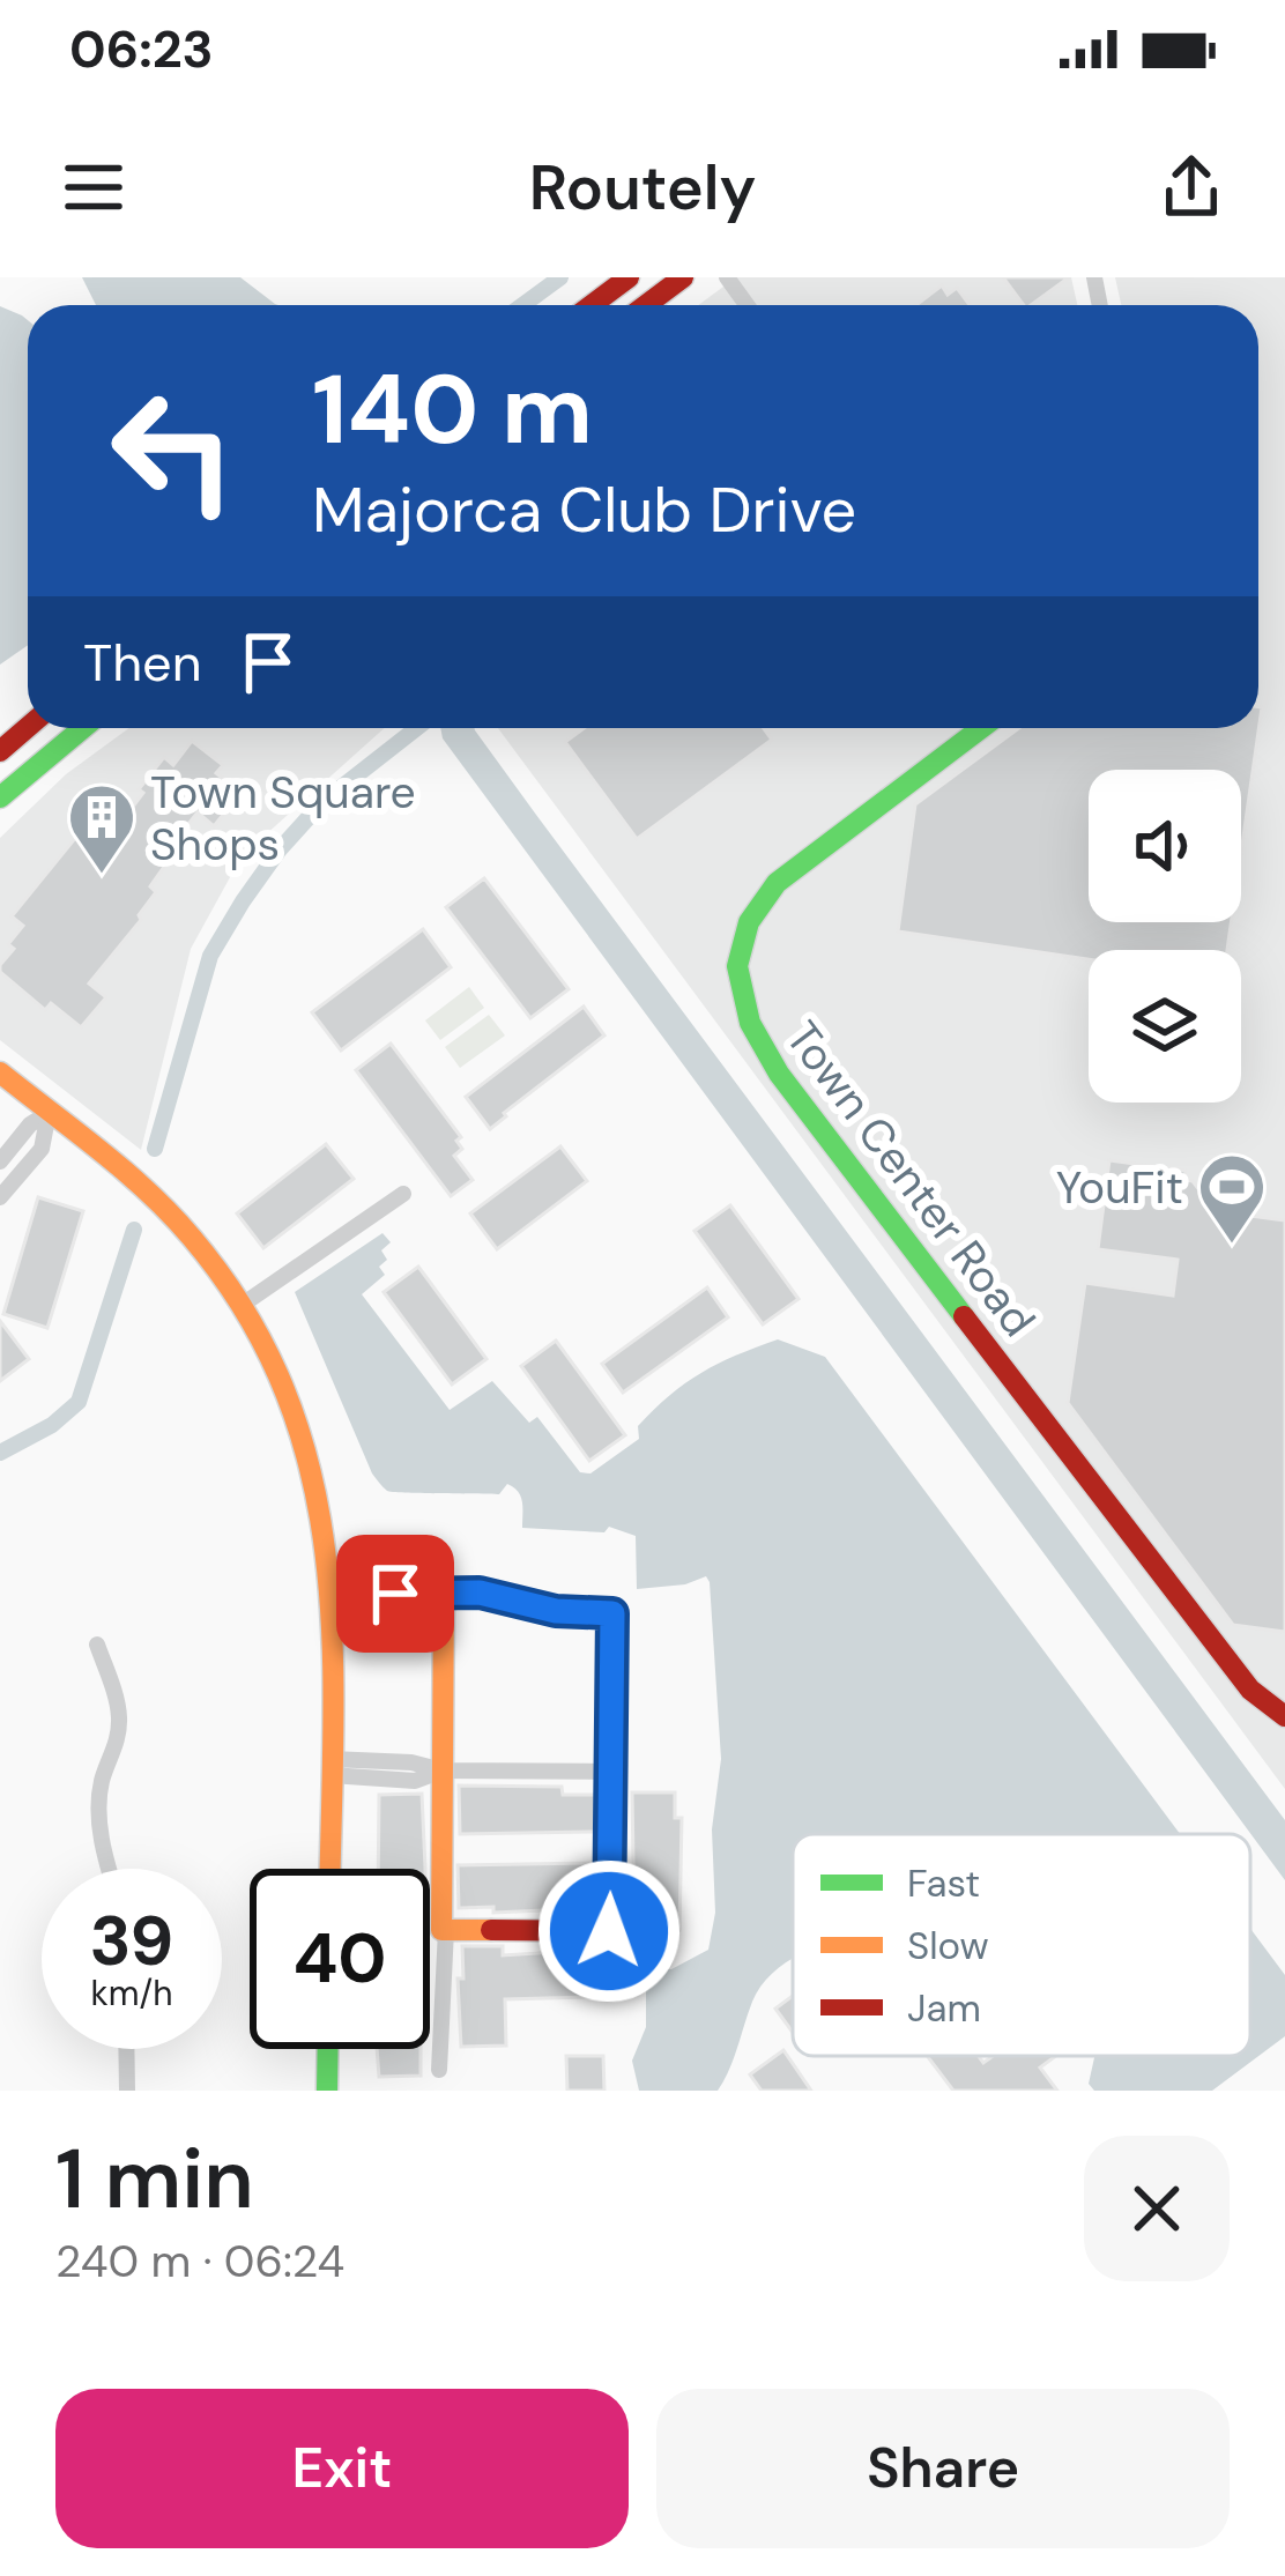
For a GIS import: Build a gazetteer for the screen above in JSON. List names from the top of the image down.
{
  "streets": {
    "street": ["Town Center Road"]
  },
  "places": {
    "building": ["Town Square Shops"],
    "sports": ["YouFit"]
  },
  "legend": ["Fast", "Slow", "Jam"],
  "page": {
    "status": "06:23",
    "header": "Routely",
    "turn": ["140 m", "Majorca Club Drive"],
    "then": "Then",
    "speed": "39 km/h",
    "limit": "40",
    "heading": ["1 min", "240 m · 06:24"],
    "buttons": ["Exit", "Share"]
  }
}
